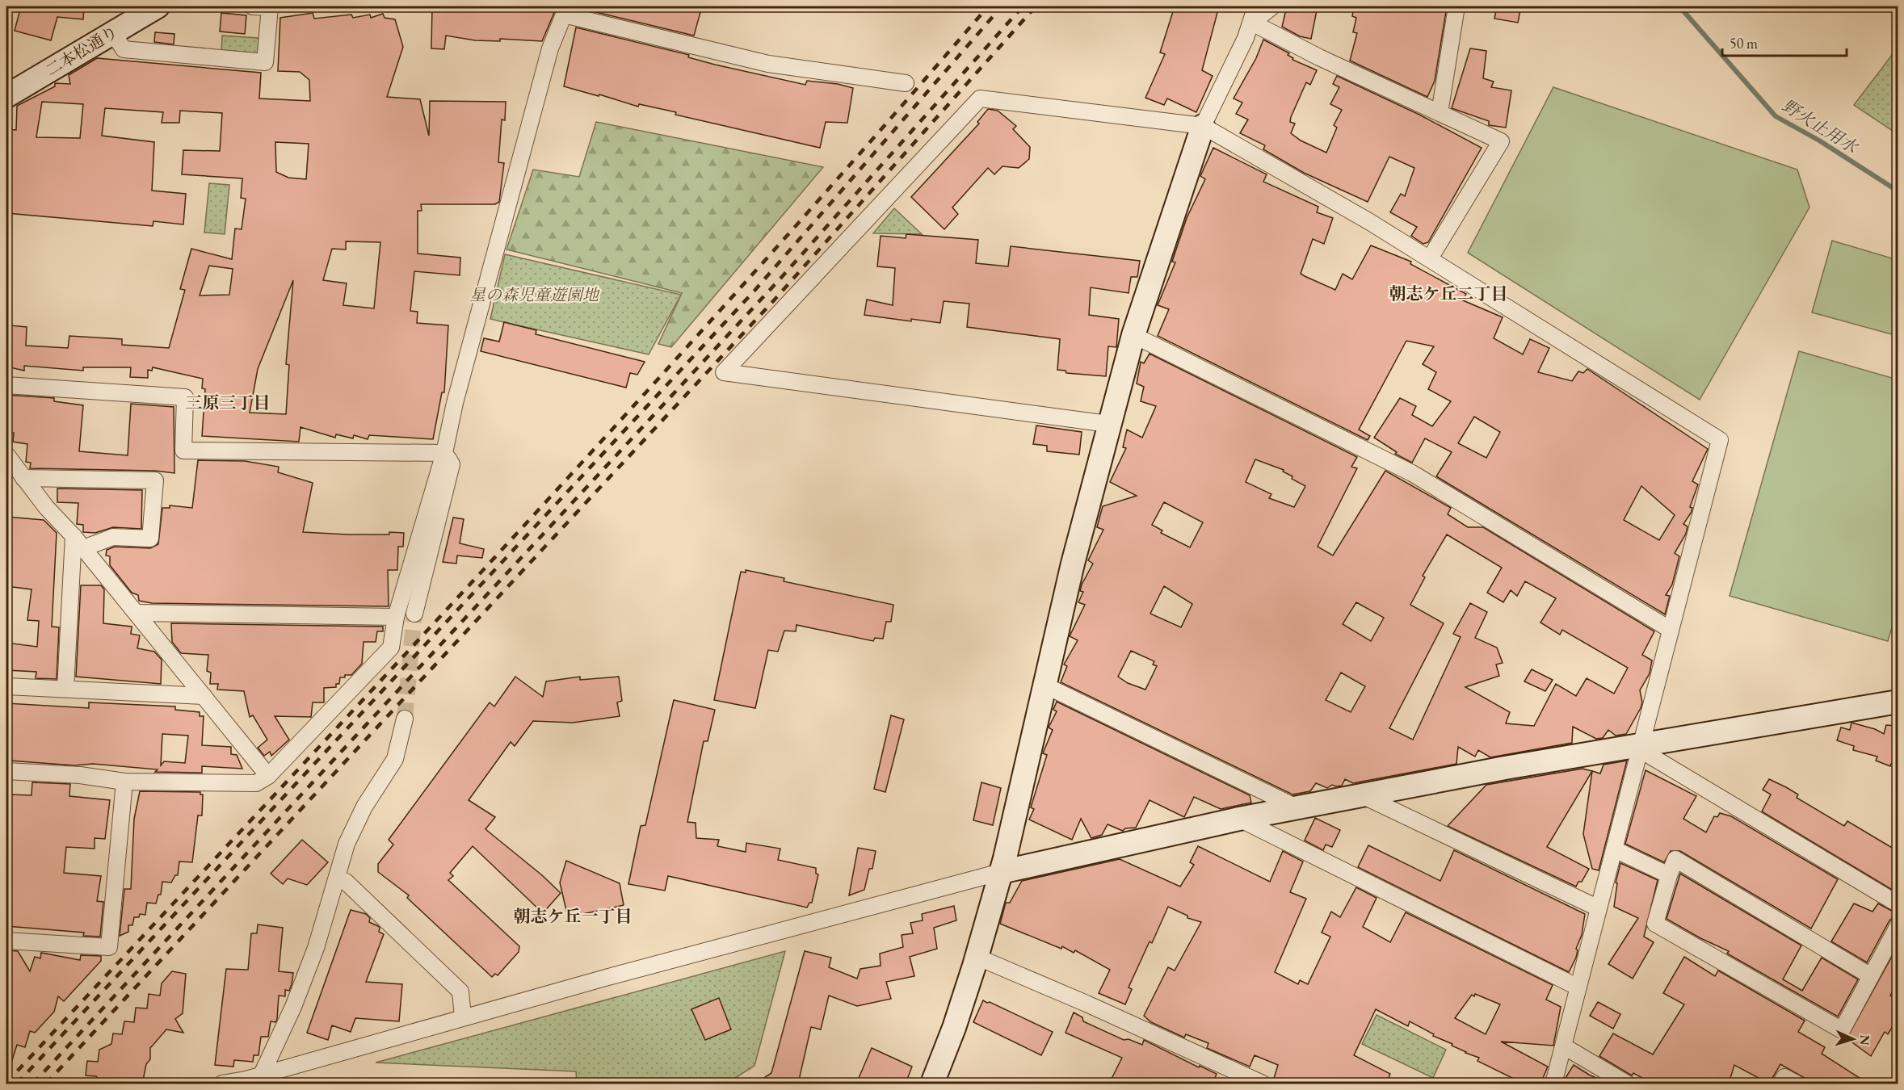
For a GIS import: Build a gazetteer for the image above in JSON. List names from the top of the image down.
{
  "streets": {
    "street": ["二本松通り"]
  },
  "districts": ["朝志ケ丘二丁目", "三原三丁目", "朝志ケ丘一丁目"],
  "water": ["野火止用水"],
  "parks": ["星の森児童遊園地"],
  "scale_bar": "50 m",
  "north": "right"
}
